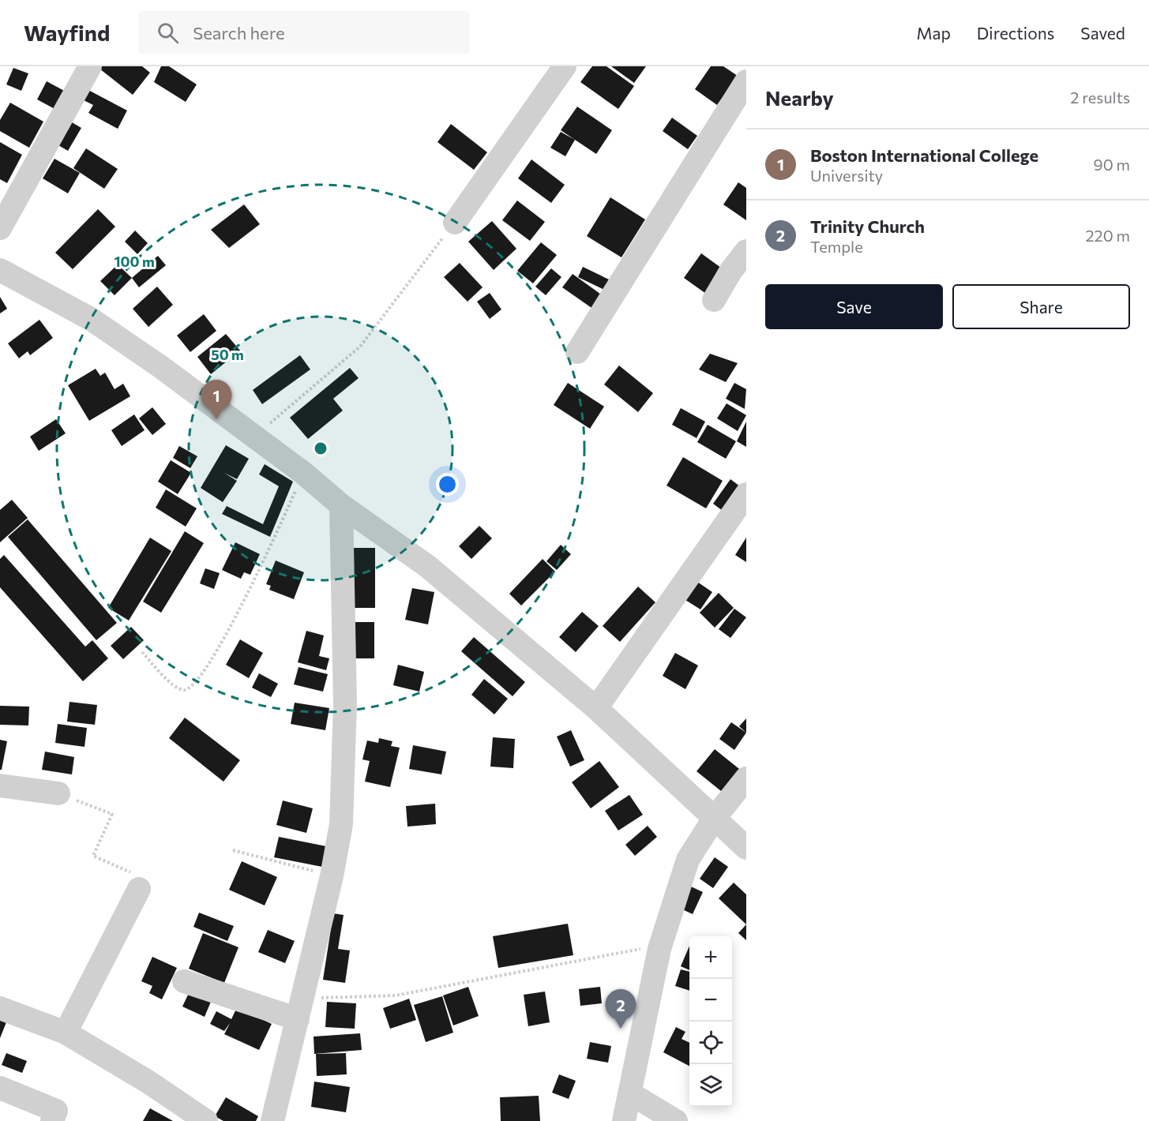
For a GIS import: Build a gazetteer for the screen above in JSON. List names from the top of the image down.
{
  "page": {
    "header": "Wayfind",
    "search": "Search here",
    "nav": ["Map", "Directions", "Saved"],
    "heading": ["Nearby", "2 results"],
    "list": [
      {
        "mark": "1",
        "name": "Boston International College",
        "note": "University",
        "value": "90 m"
      },
      {
        "mark": "2",
        "name": "Trinity Church",
        "note": "Temple",
        "value": "220 m"
      }
    ],
    "buttons": ["Save", "Share"],
    "pins": ["1", "2"],
    "map_buttons": ["+", "−"]
  },
  "rings": ["100 m", "50 m"]
}
